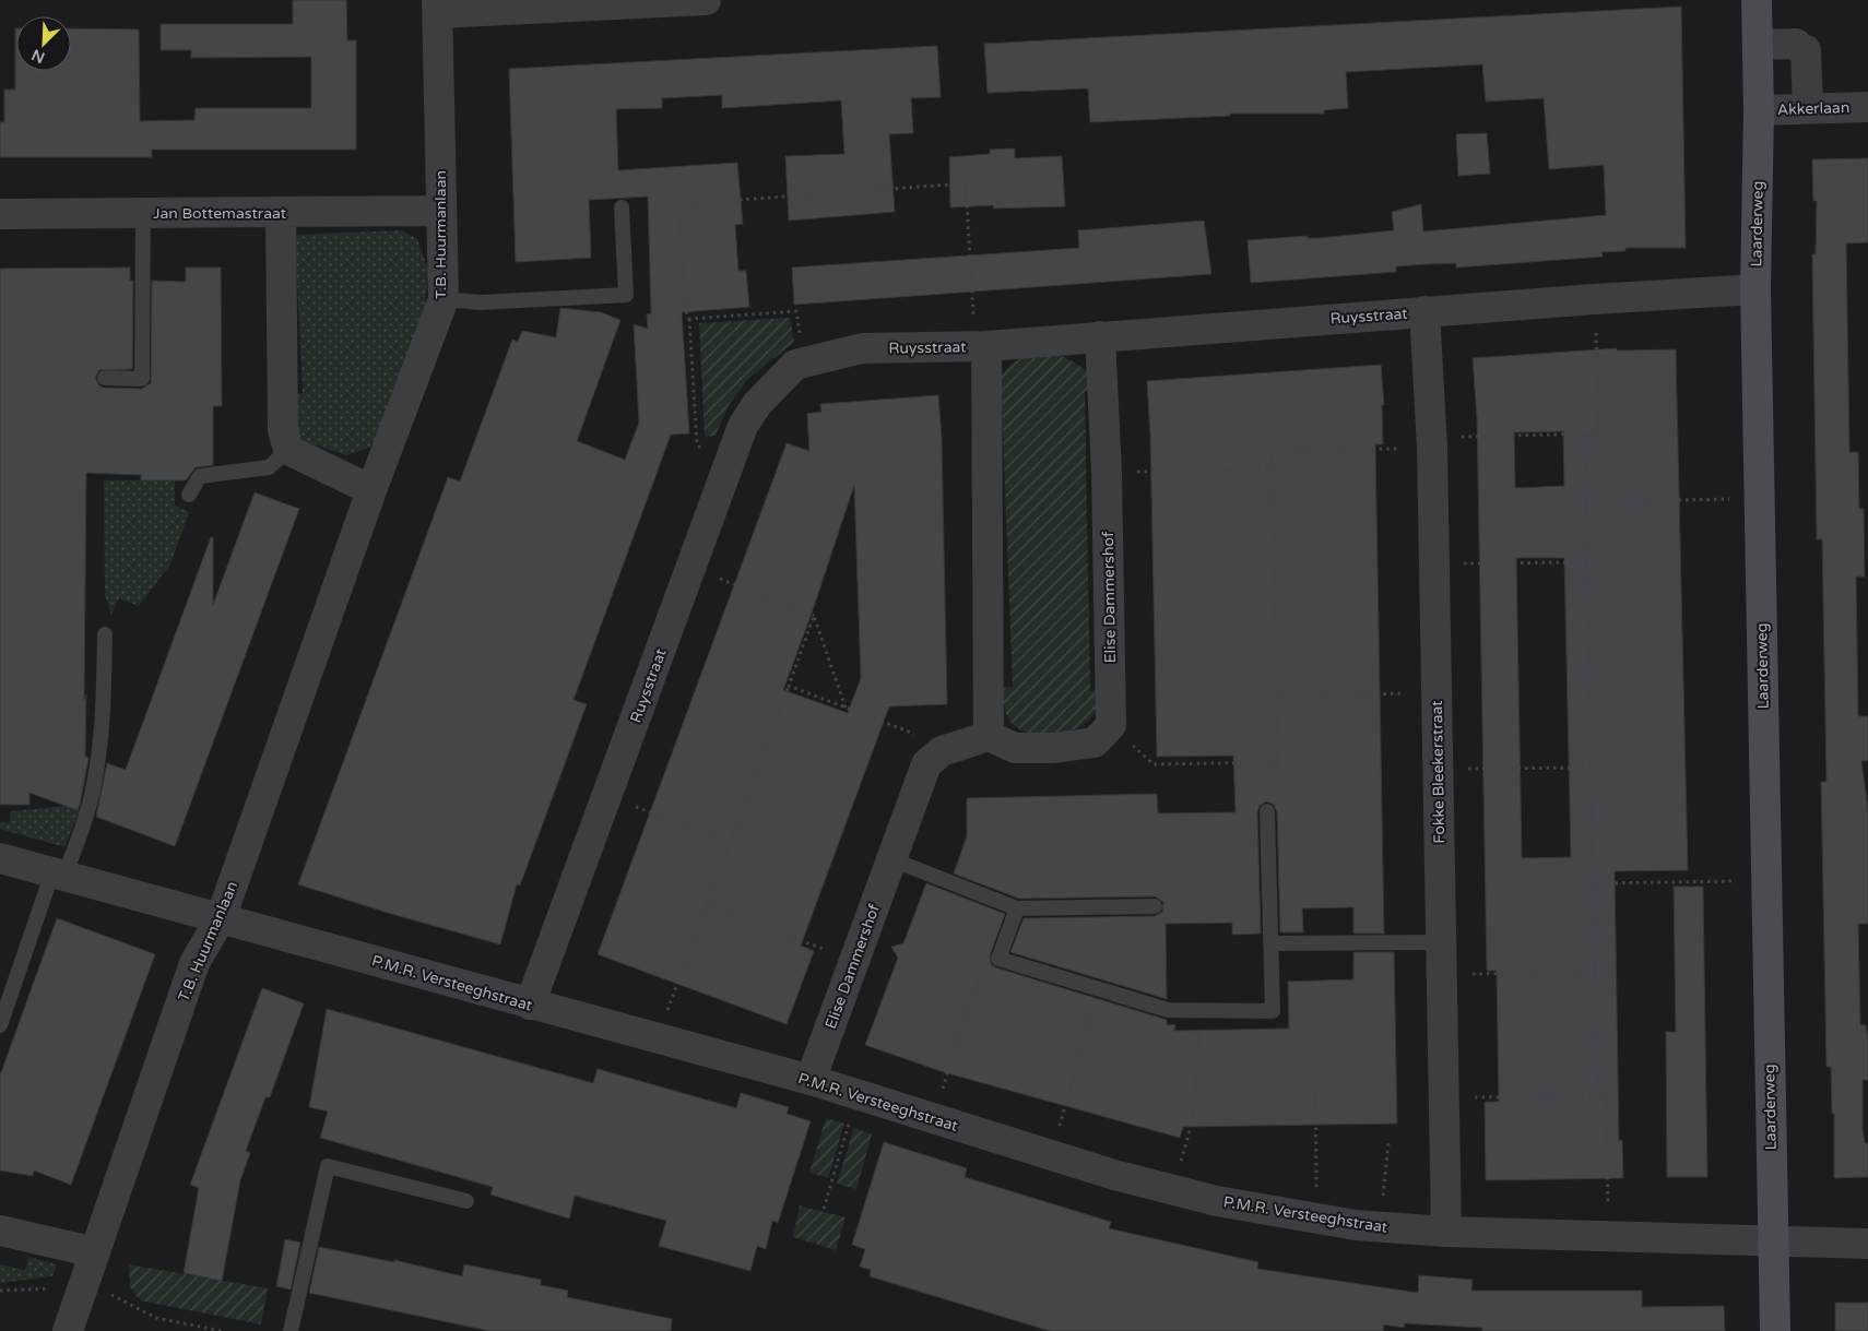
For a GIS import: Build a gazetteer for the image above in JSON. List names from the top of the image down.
{
  "streets": {
    "street": [
      "Akkerlaan",
      "Jan Bottemastraat",
      "Laarderweg",
      "T.B. Huurmanlaan",
      "Ruysstraat",
      "Elise Dammershof",
      "Fokke Bleekerstraat",
      "P.M.R. Versteeghstraat"
    ]
  },
  "crossings": [
    ["Akkerlaan", "Laarderweg"],
    ["Jan Bottemastraat", "T.B. Huurmanlaan"],
    ["Laarderweg", "Ruysstraat"],
    ["Laarderweg", "P.M.R. Versteeghstraat"],
    ["T.B. Huurmanlaan", "P.M.R. Versteeghstraat"],
    ["Ruysstraat", "Elise Dammershof"],
    ["Ruysstraat", "Fokke Bleekerstraat"],
    ["Ruysstraat", "P.M.R. Versteeghstraat"],
    ["Elise Dammershof", "P.M.R. Versteeghstraat"],
    ["Fokke Bleekerstraat", "P.M.R. Versteeghstraat"]
  ],
  "north": "bottom left"
}
